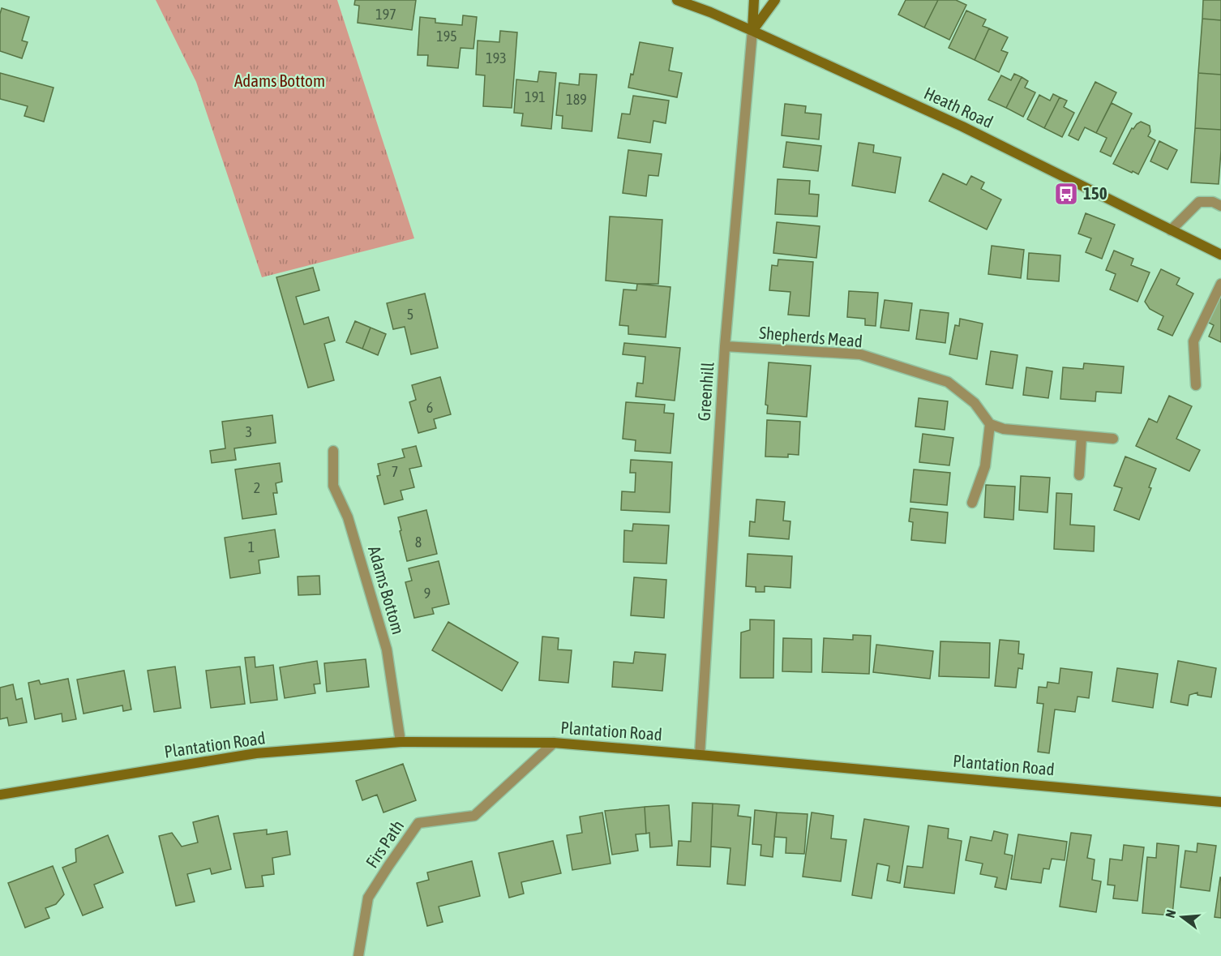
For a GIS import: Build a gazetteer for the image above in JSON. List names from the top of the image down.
{
  "streets": {
    "street": [
      "Heath Road",
      "Shepherds Mead",
      "Greenhill",
      "Adams Bottom",
      "Plantation Road",
      "Firs Path"
    ]
  },
  "crossings": [
    ["Heath Road", "Greenhill"],
    ["Shepherds Mead", "Greenhill"],
    ["Greenhill", "Plantation Road"],
    ["Adams Bottom", "Plantation Road"],
    ["Plantation Road", "Firs Path"]
  ],
  "parks": ["Adams Bottom"],
  "places": {
    "bus stop": ["150"]
  },
  "house_numbers": [
    "197",
    "195",
    "193",
    "191",
    "189",
    "5",
    "6",
    "3",
    "7",
    "2",
    "8",
    "1",
    "9"
  ],
  "north": "left"
}
